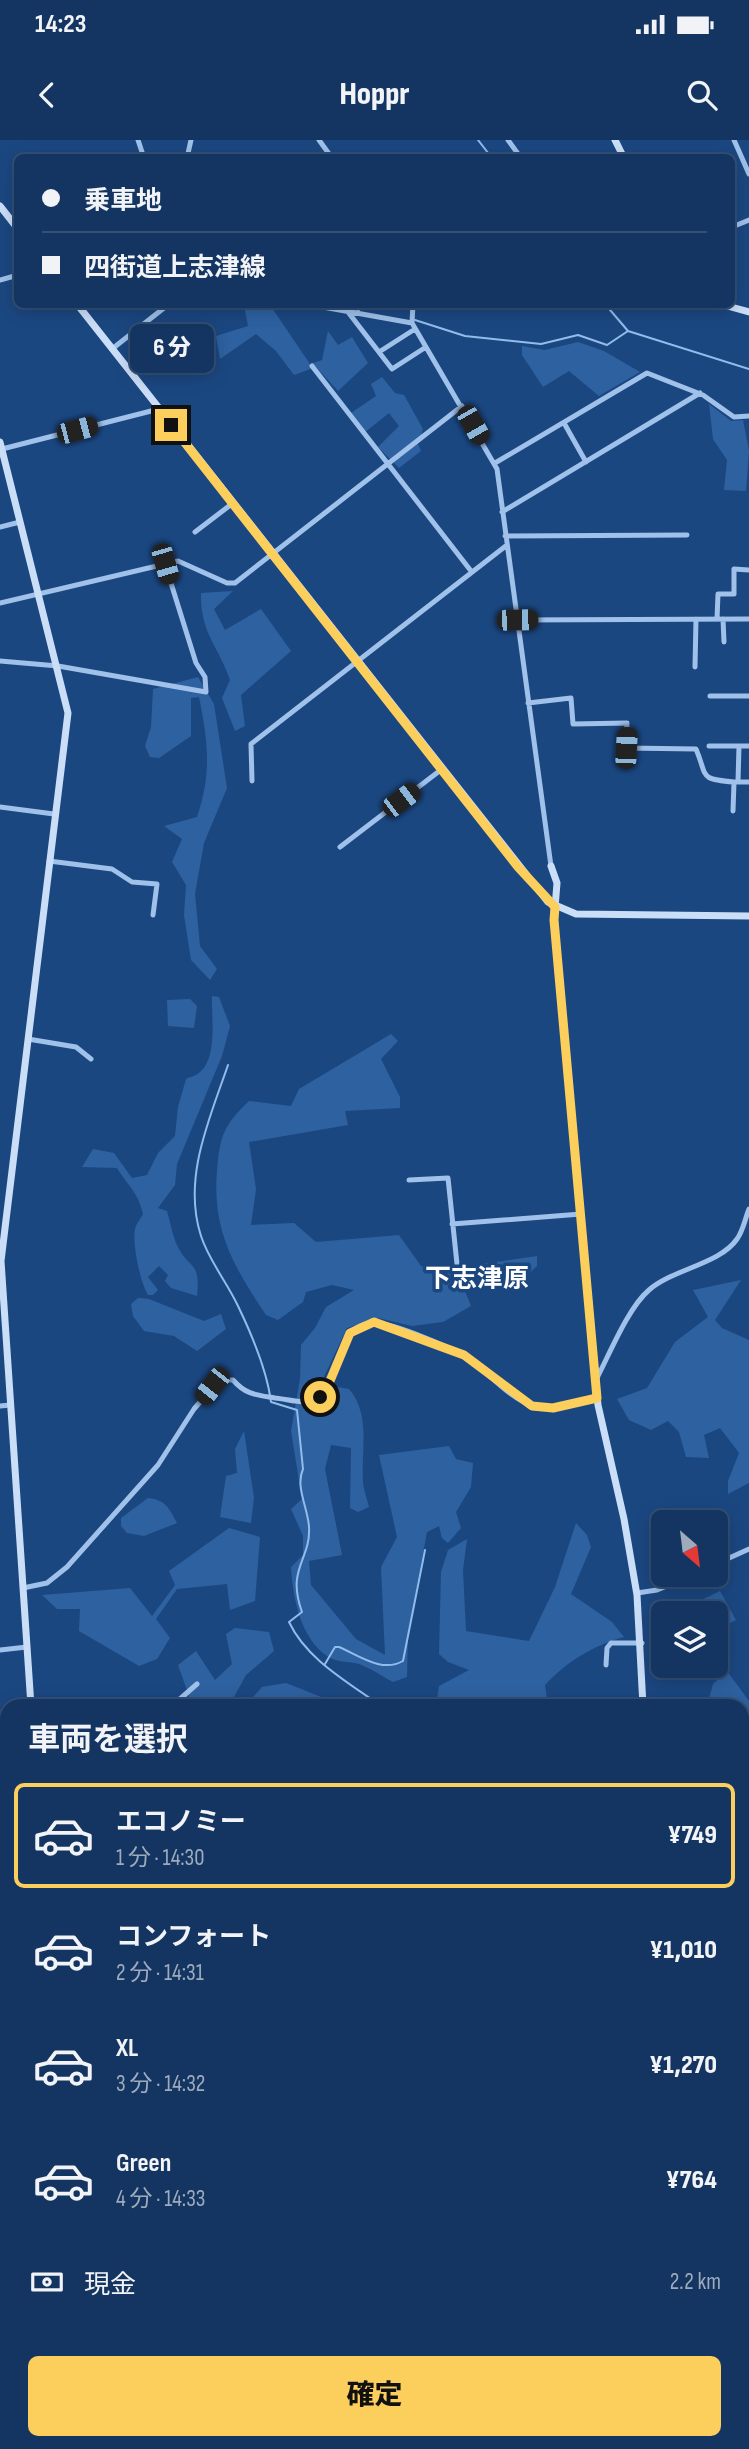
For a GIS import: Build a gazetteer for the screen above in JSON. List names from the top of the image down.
{
  "districts": ["下志津原"],
  "north": "bottom right",
  "page": {
    "status": "14:23",
    "header": "Hoppr",
    "banner": ["乗車地", "四街道上志津線"],
    "bubble": "6 分",
    "heading": "車両を選択",
    "list": [
      {
        "name": "エコノミー",
        "note": "1 分 · 14:30",
        "value": "¥749"
      },
      {
        "name": "コンフォート",
        "note": "2 分 · 14:31",
        "value": "¥1,010"
      },
      {
        "name": "XL",
        "note": "3 分 · 14:32",
        "value": "¥1,270"
      },
      {
        "name": "Green",
        "note": "4 分 · 14:33",
        "value": "¥764"
      }
    ],
    "pay": ["現金", "2.2 km"],
    "buttons": "確定"
  }
}
